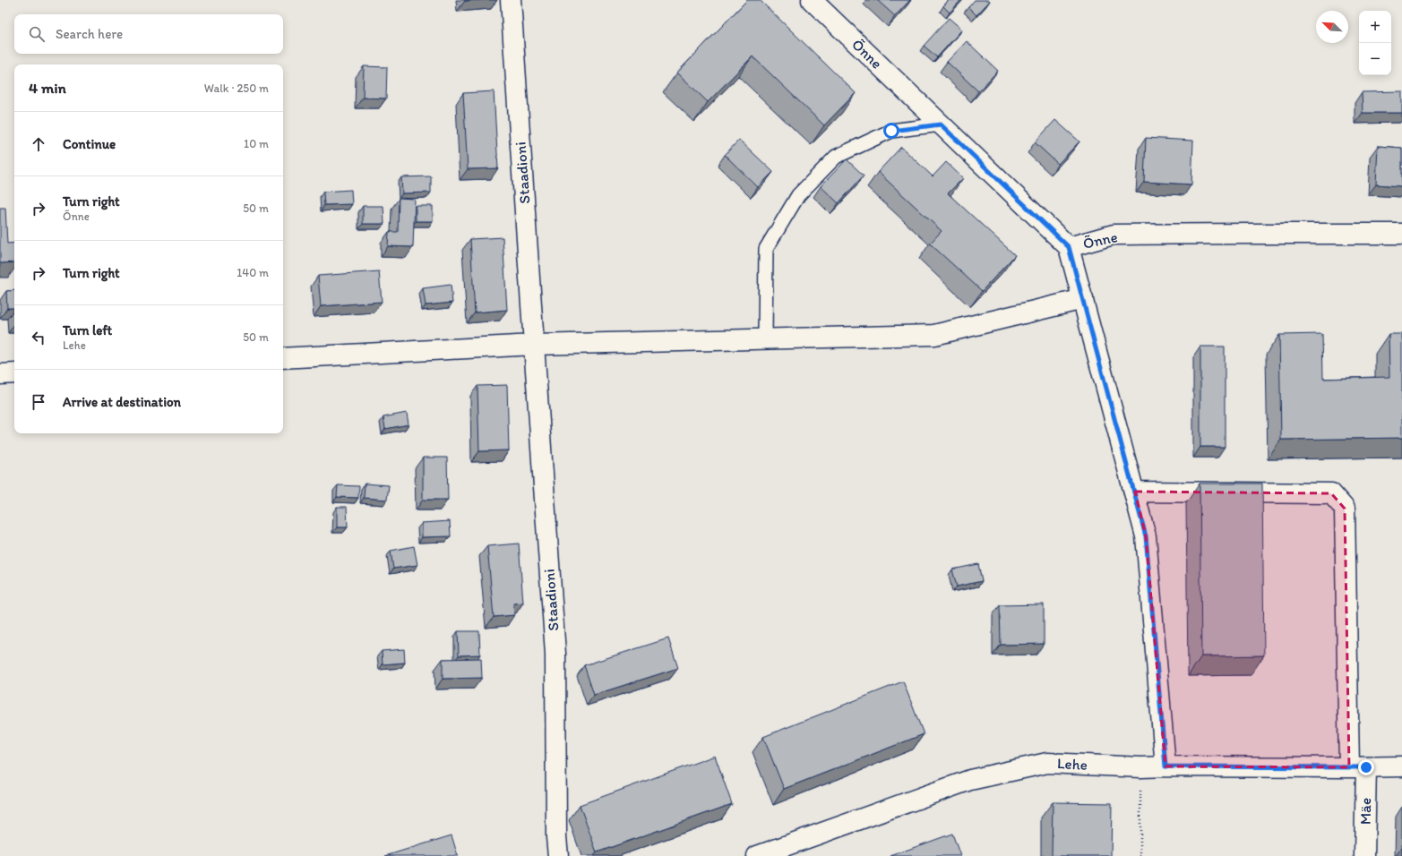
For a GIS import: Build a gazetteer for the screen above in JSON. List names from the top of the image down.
{
  "streets": {
    "street": [
      "Õnne",
      "Staadioni",
      "Lehe",
      "Mäe"
    ]
  },
  "crossings": [
    ["Lehe", "Mäe"]
  ],
  "north": "top left",
  "page": {
    "map_buttons": ["+", "−"],
    "search": "Search here",
    "heading": ["4 min", "Walk · 250 m"],
    "list": [
      ["Continue", "10 m"],
      ["Turn right", "Õnne", "50 m"],
      ["Turn right", "140 m"],
      ["Turn left", "Lehe", "50 m"],
      "Arrive at destination"
    ]
  }
}
